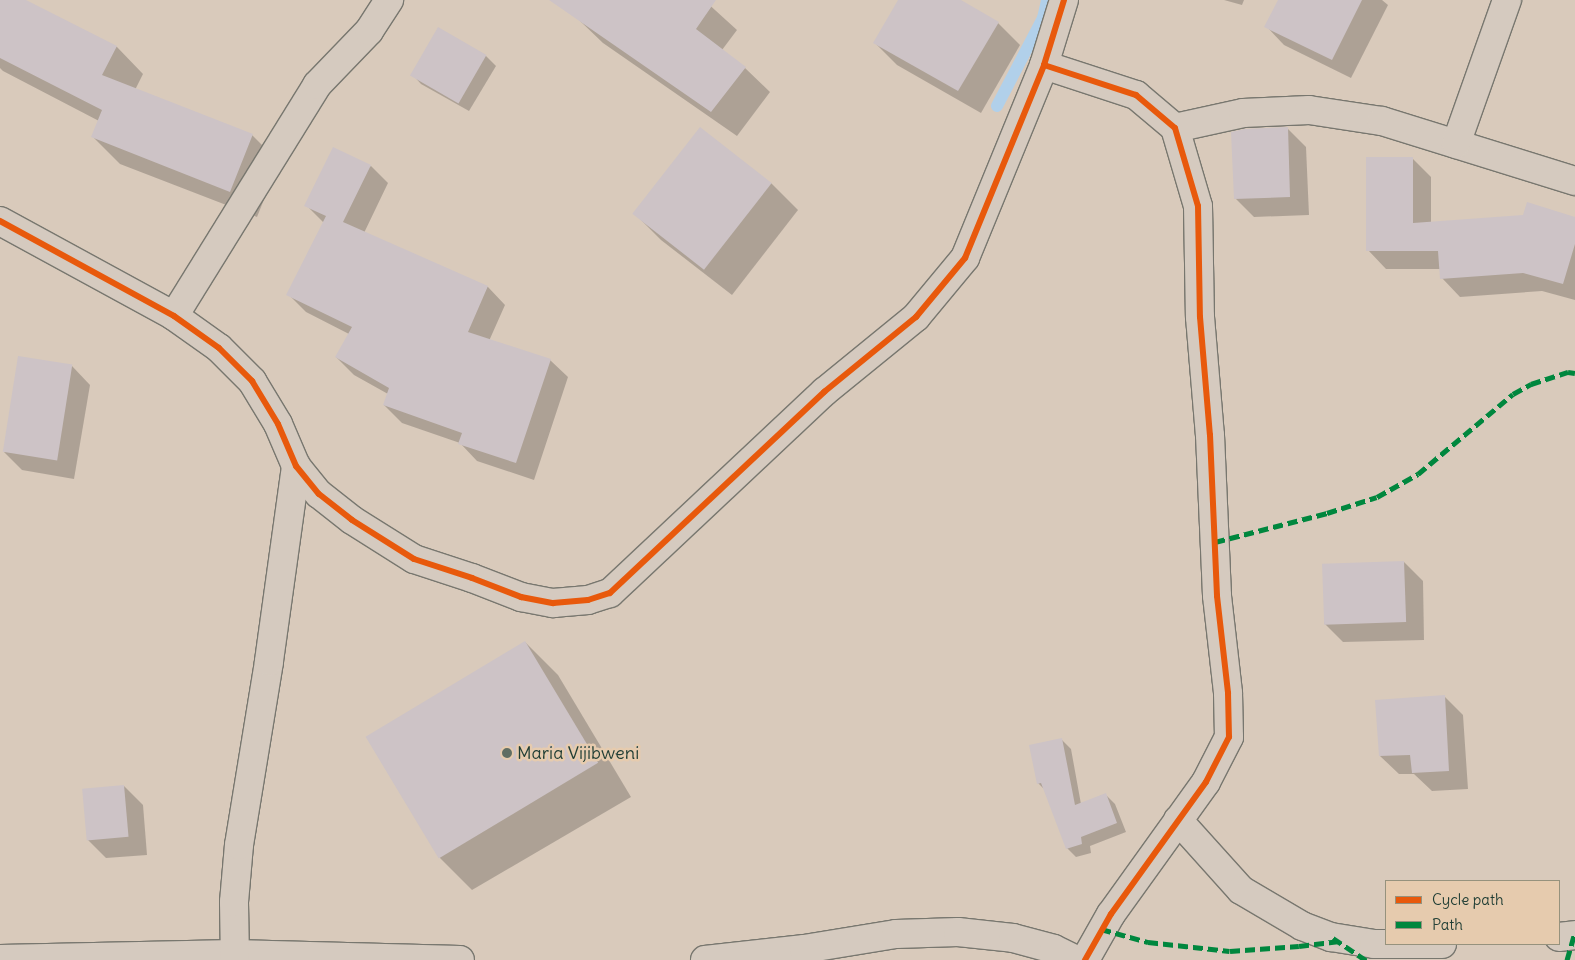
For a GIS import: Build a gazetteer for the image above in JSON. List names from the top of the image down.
{
  "places": ["Maria Vijibweni"],
  "legend": ["Cycle path", "Path"]
}
